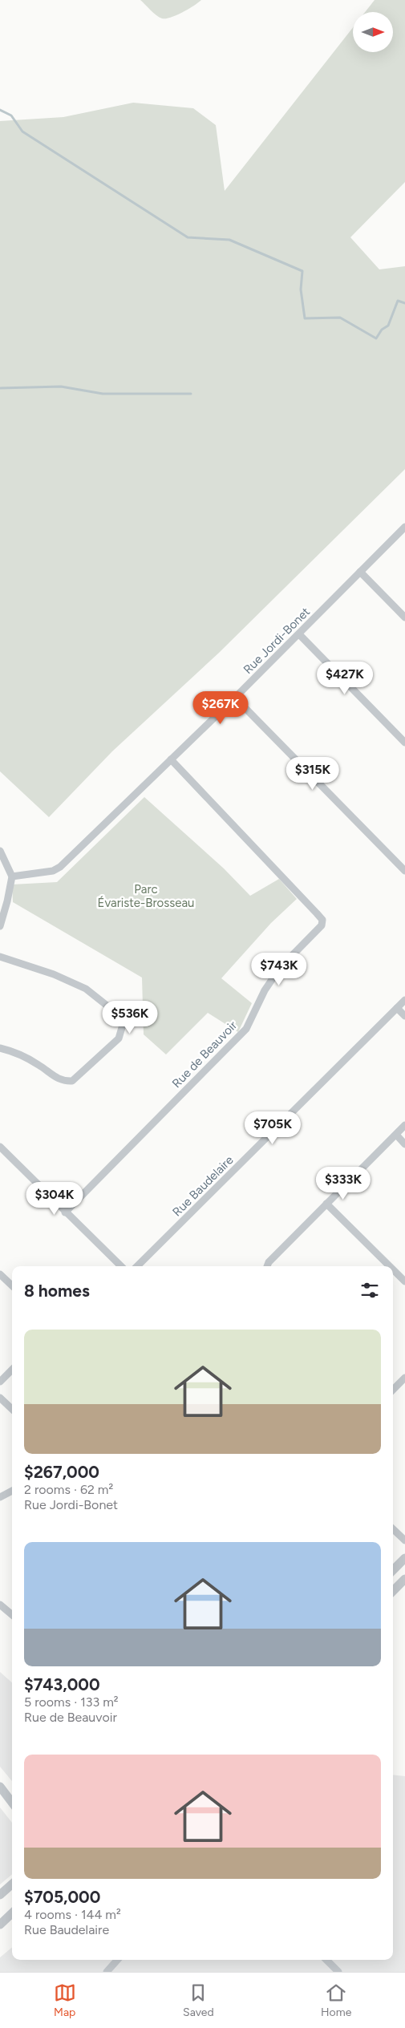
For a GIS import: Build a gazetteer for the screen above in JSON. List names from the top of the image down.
{
  "streets": {
    "street": ["Rue Jordi-Bonet", "Rue de Beauvoir", "Rue Baudelaire"]
  },
  "crossings": [
    ["Rue Jordi-Bonet", "Rue de Beauvoir"]
  ],
  "parks": ["Parc Évariste-Brosseau"],
  "north": "right",
  "page": {
    "price": [
      "$427K",
      "$267K",
      "$315K",
      "$743K",
      "$536K",
      "$705K",
      "$333K",
      "$304K"
    ],
    "heading": "8 homes",
    "list": [
      {
        "name": "$267,000",
        "note": "2 rooms · 62 m² · Rue Jordi-Bonet"
      },
      {
        "name": "$743,000",
        "note": "5 rooms · 133 m² · Rue de Beauvoir"
      },
      {
        "name": "$705,000",
        "note": "4 rooms · 144 m² · Rue Baudelaire"
      }
    ],
    "tabs": ["Map", "Saved", "Home"]
  }
}
